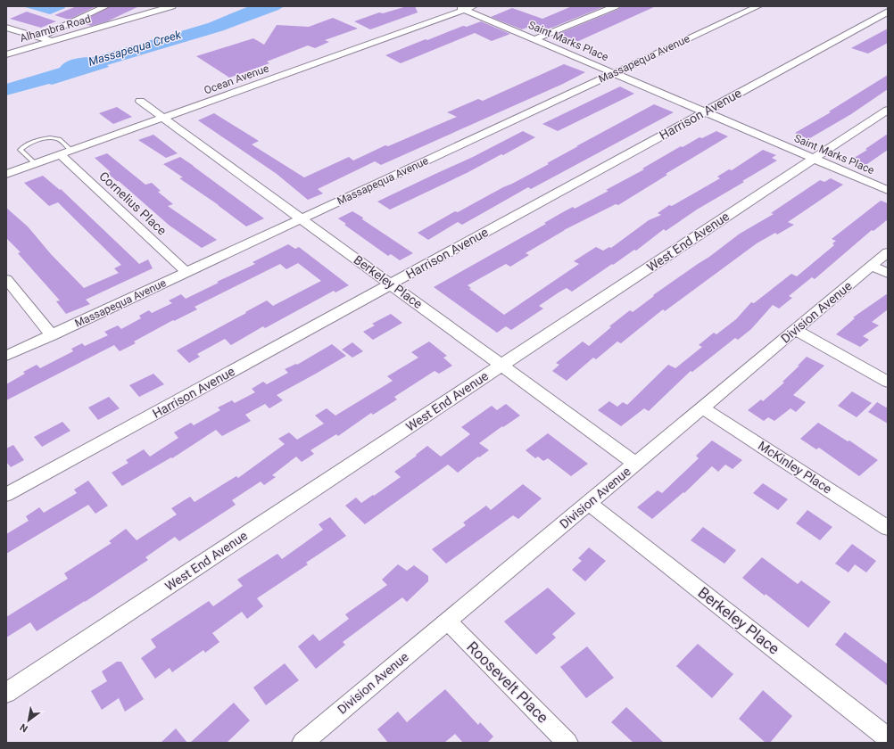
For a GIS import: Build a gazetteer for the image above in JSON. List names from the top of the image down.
{
  "streets": {
    "street": [
      "Alhambra Road",
      "Saint Marks Place",
      "Massapequa Avenue",
      "Ocean Avenue",
      "Harrison Avenue",
      "Cornelius Place",
      "West End Avenue",
      "Berkeley Place",
      "Division Avenue",
      "McKinley Place",
      "Roosevelt Place"
    ]
  },
  "crossings": [
    ["Saint Marks Place", "Massapequa Avenue"],
    ["Saint Marks Place", "Ocean Avenue"],
    ["Saint Marks Place", "Harrison Avenue"],
    ["Saint Marks Place", "West End Avenue"],
    ["Massapequa Avenue", "Cornelius Place"],
    ["Massapequa Avenue", "Berkeley Place"],
    ["Ocean Avenue", "Cornelius Place"],
    ["Ocean Avenue", "Berkeley Place"],
    ["Harrison Avenue", "Berkeley Place"],
    ["West End Avenue", "Berkeley Place"],
    ["Berkeley Place", "Division Avenue"],
    ["Division Avenue", "McKinley Place"],
    ["Division Avenue", "Roosevelt Place"]
  ],
  "water": ["Massapequa Creek"],
  "north": "bottom left"
}
